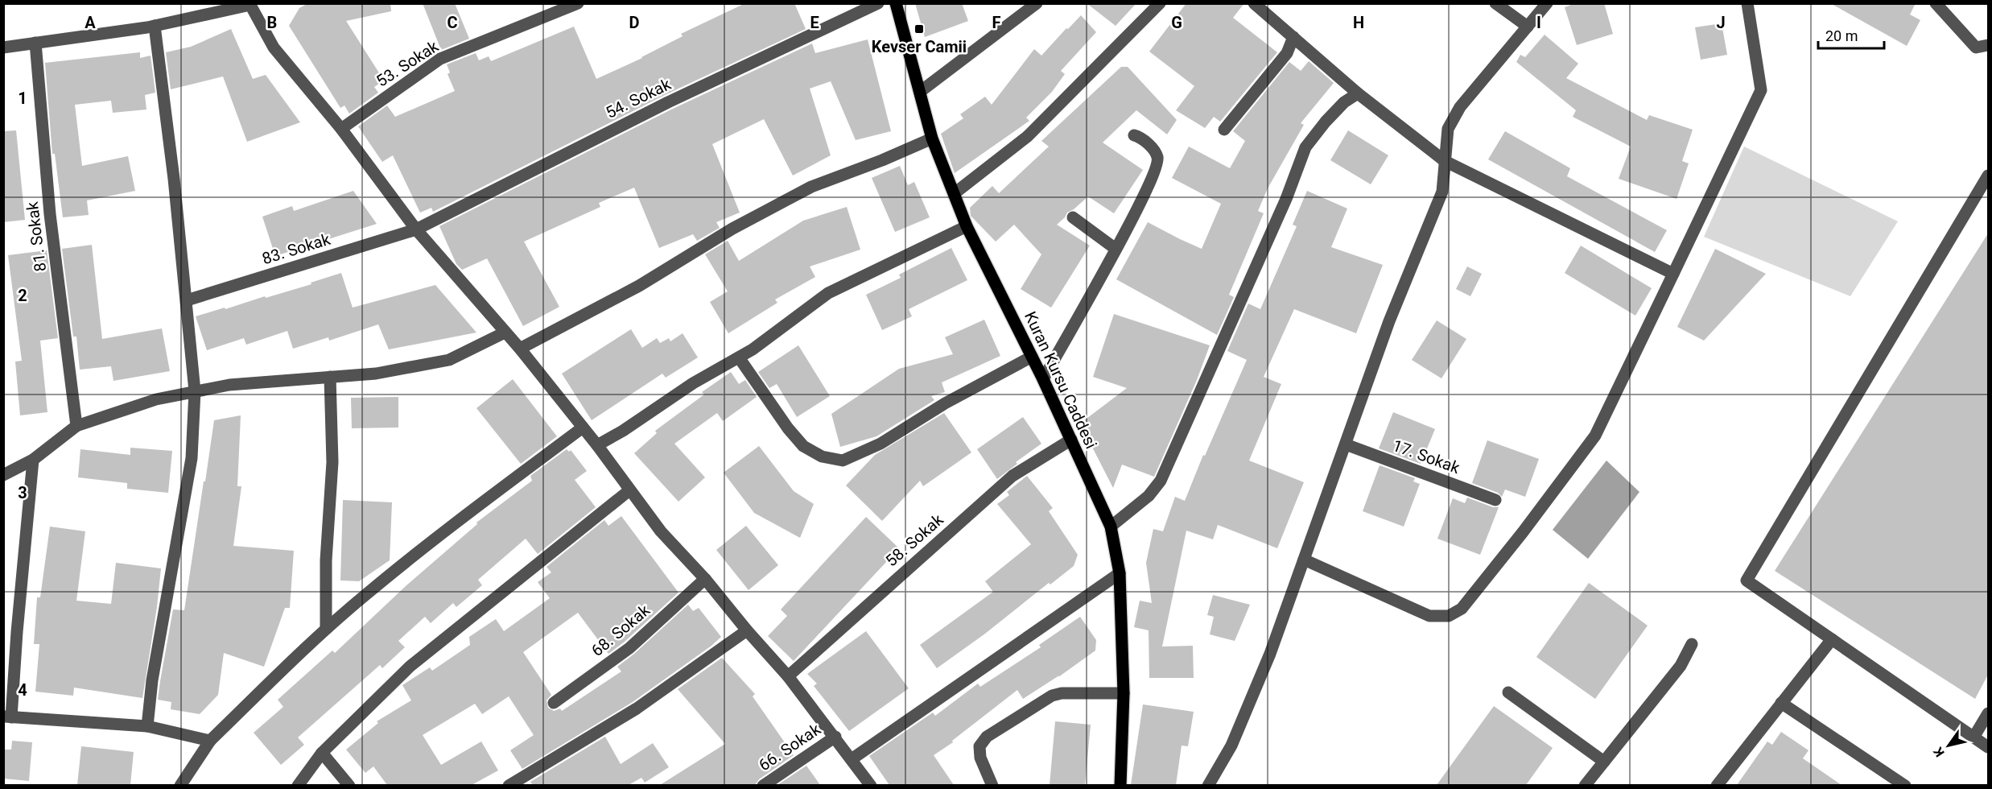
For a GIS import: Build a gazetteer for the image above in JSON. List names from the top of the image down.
{
  "streets": {
    "main road": ["Kuran Kursu Caddesi"],
    "street": [
      "53. Sokak",
      "54. Sokak",
      "81. Sokak",
      "83. Sokak",
      "17. Sokak",
      "58. Sokak",
      "68. Sokak",
      "66. Sokak"
    ]
  },
  "crossings": [
    ["54. Sokak", "83. Sokak"],
    ["Kuran Kursu Caddesi", "58. Sokak"]
  ],
  "places": {
    "transit": ["Kevser Camii"]
  },
  "scale_bar": "20 m",
  "north": "bottom left",
  "grid": {
    "columns": [
      "A",
      "B",
      "C",
      "D",
      "E",
      "F",
      "G",
      "H",
      "I",
      "J"
    ],
    "rows": [
      "1",
      "2",
      "3",
      "4"
    ]
  }
}
